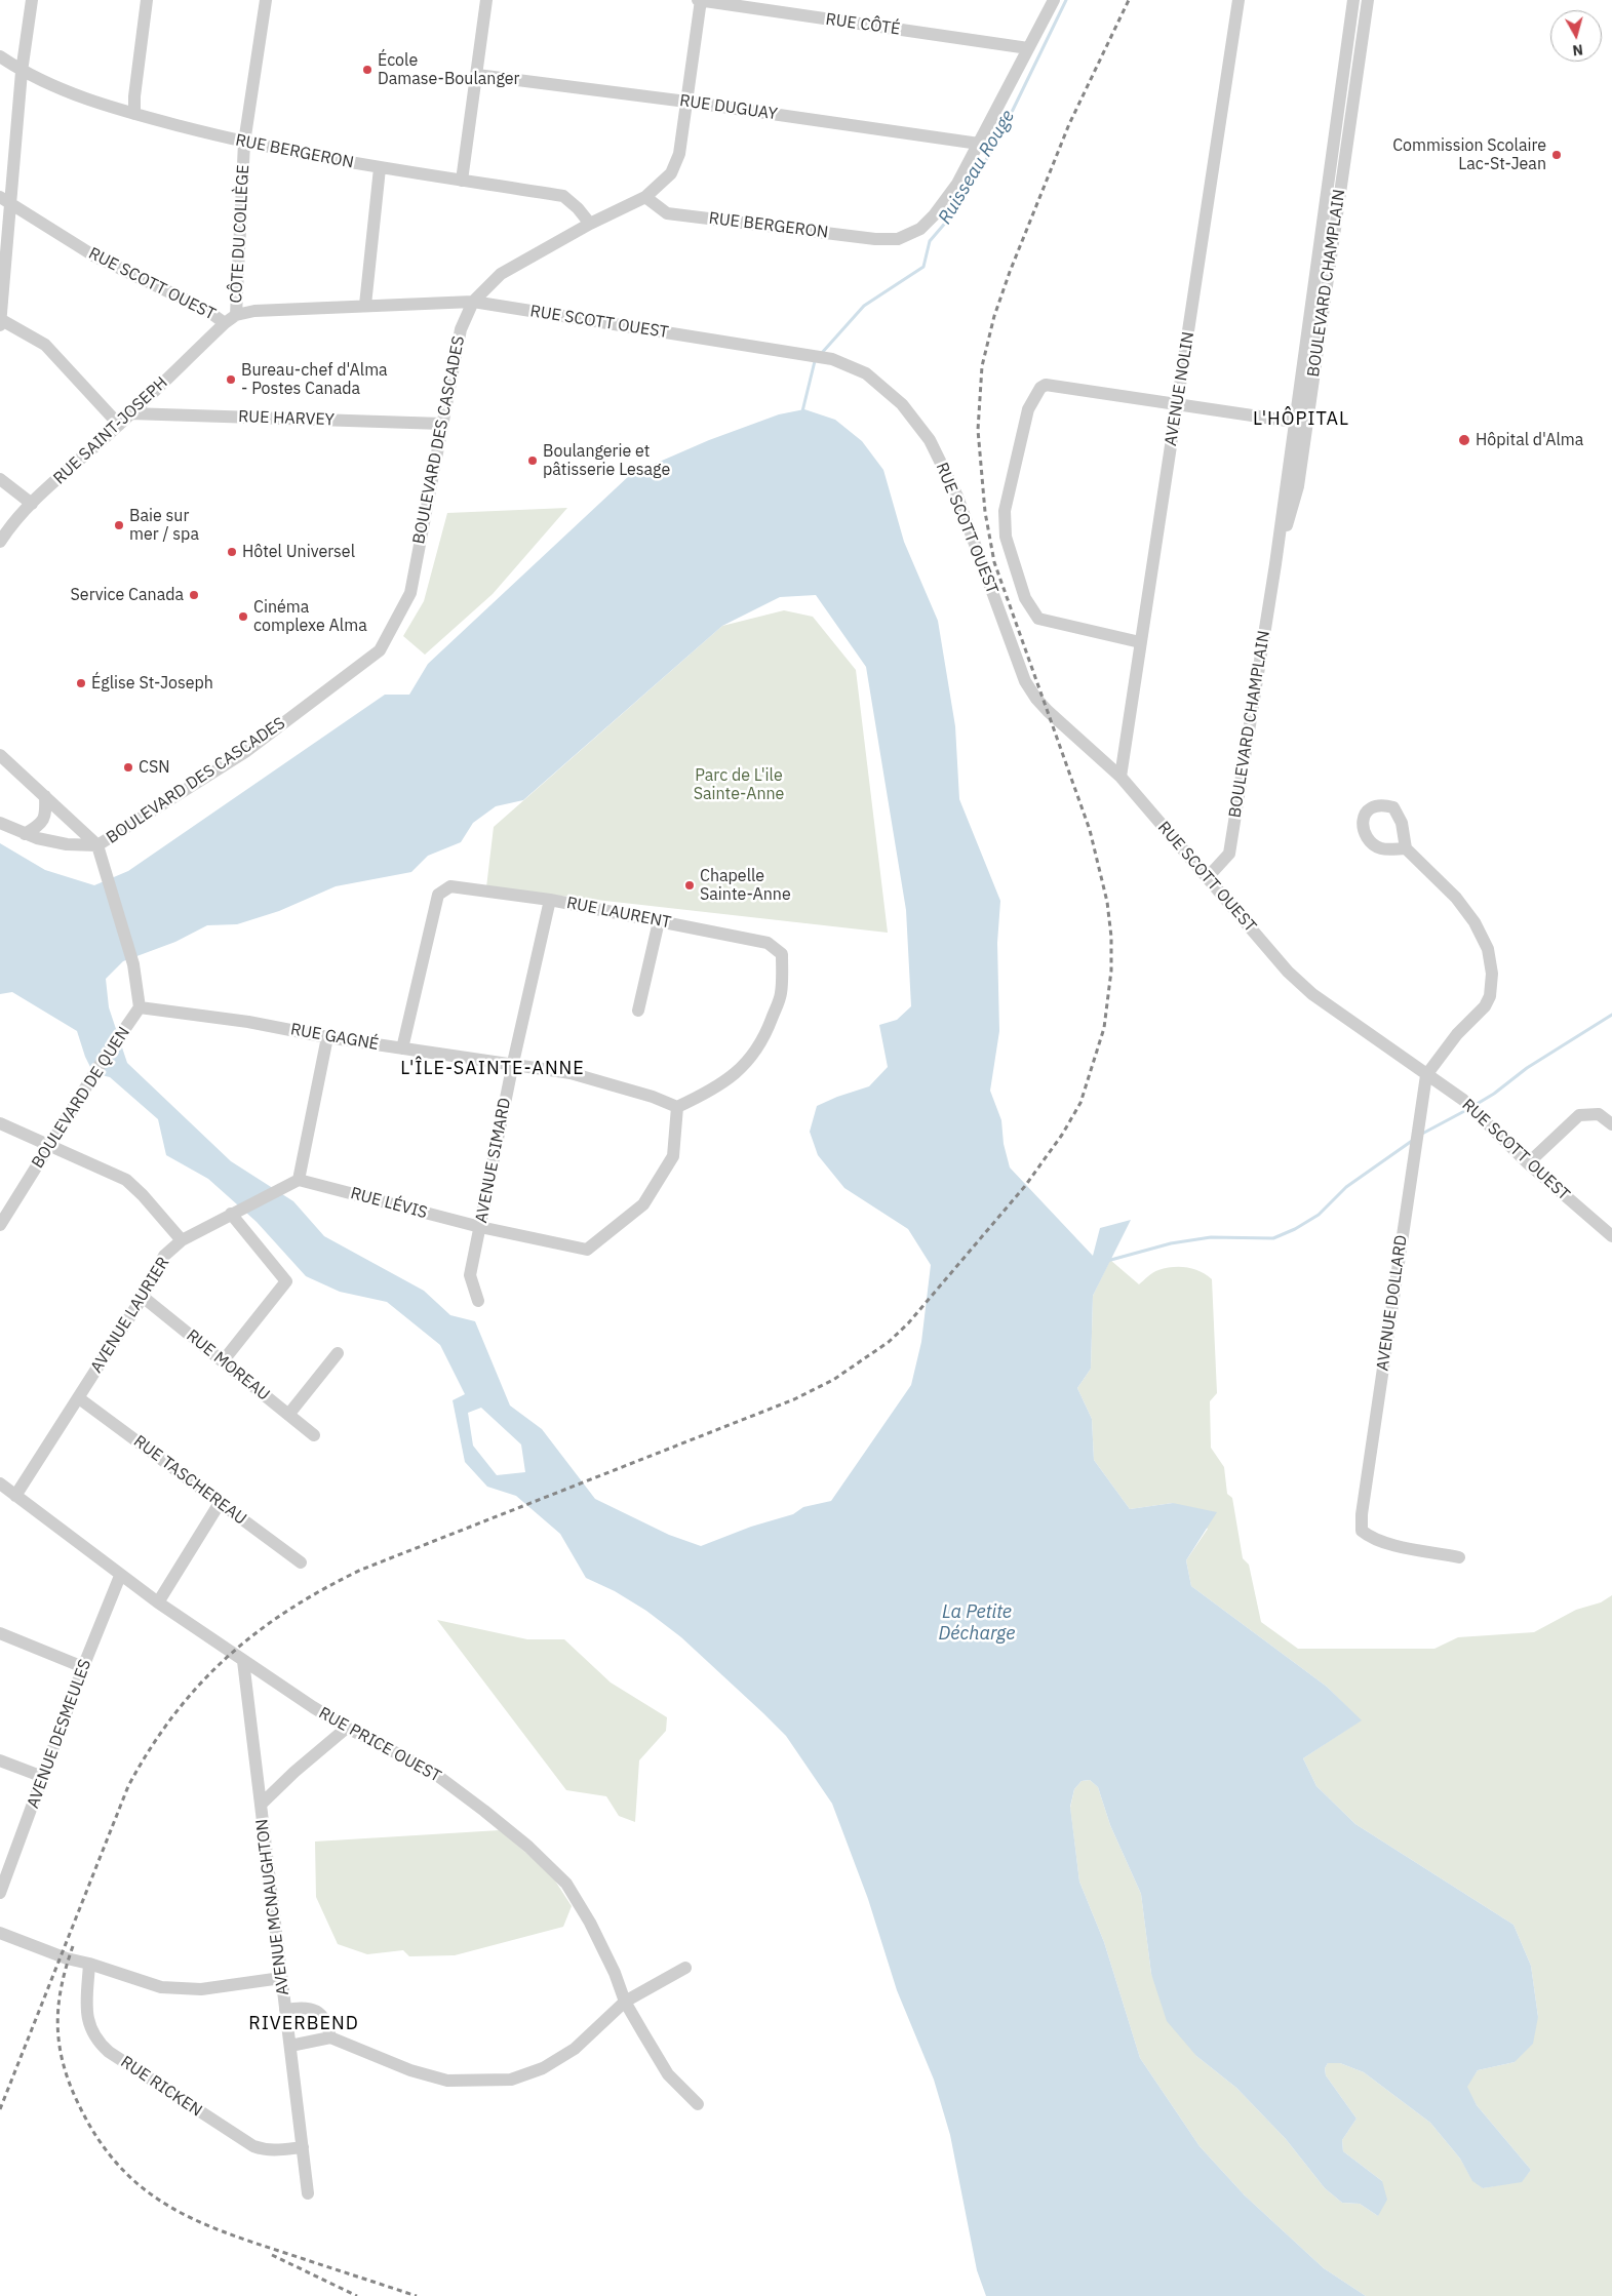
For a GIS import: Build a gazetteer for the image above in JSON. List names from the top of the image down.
{
  "streets": {
    "street": [
      "RUE CÔTÉ",
      "RUE DUGUAY",
      "RUE BERGERON",
      "CÔTE DU COLLÈGE",
      "BOULEVARD CHAMPLAIN",
      "RUE SCOTT OUEST",
      "AVENUE NOLIN",
      "RUE HARVEY",
      "RUE SAINT-JOSEPH",
      "BOULEVARD DES CASCADES",
      "RUE LAURENT",
      "RUE GAGNÉ",
      "BOULEVARD DE QUEN",
      "AVENUE SIMARD",
      "RUE LÉVIS",
      "AVENUE DOLLARD",
      "AVENUE LAURIER",
      "RUE MOREAU",
      "RUE TASCHEREAU",
      "AVENUE DESMEULES",
      "RUE PRICE OUEST",
      "AVENUE MCNAUGHTON",
      "RUE RICKEN"
    ]
  },
  "crossings": [
    ["RUE DUGUAY", "RUE BERGERON"],
    ["RUE BERGERON", "CÔTE DU COLLÈGE"],
    ["CÔTE DU COLLÈGE", "RUE SCOTT OUEST"],
    ["BOULEVARD CHAMPLAIN", "RUE SCOTT OUEST"],
    ["RUE SCOTT OUEST", "AVENUE NOLIN"],
    ["RUE SCOTT OUEST", "RUE SAINT-JOSEPH"],
    ["RUE SCOTT OUEST", "BOULEVARD DES CASCADES"],
    ["RUE SCOTT OUEST", "AVENUE DOLLARD"],
    ["RUE HARVEY", "RUE SAINT-JOSEPH"],
    ["RUE HARVEY", "BOULEVARD DES CASCADES"],
    ["BOULEVARD DES CASCADES", "BOULEVARD DE QUEN"],
    ["RUE LAURENT", "RUE GAGNÉ"],
    ["RUE LAURENT", "AVENUE SIMARD"],
    ["RUE LAURENT", "RUE LÉVIS"],
    ["RUE GAGNÉ", "BOULEVARD DE QUEN"],
    ["RUE GAGNÉ", "AVENUE SIMARD"],
    ["RUE GAGNÉ", "RUE LÉVIS"],
    ["AVENUE SIMARD", "RUE LÉVIS"],
    ["RUE LÉVIS", "AVENUE LAURIER"],
    ["AVENUE LAURIER", "RUE MOREAU"],
    ["AVENUE LAURIER", "RUE TASCHEREAU"],
    ["AVENUE LAURIER", "RUE PRICE OUEST"],
    ["AVENUE DESMEULES", "RUE PRICE OUEST"],
    ["RUE PRICE OUEST", "AVENUE MCNAUGHTON"],
    ["AVENUE MCNAUGHTON", "RUE RICKEN"]
  ],
  "districts": ["L'HÔPITAL", "L'ÎLE-SAINTE-ANNE", "RIVERBEND"],
  "water": ["Ruisseau Rouge", "La Petite Décharge"],
  "parks": ["Parc de L'ile Sainte-Anne"],
  "places": [
    "École Damase-Boulanger",
    "Commission Scolaire Lac-St-Jean",
    "Bureau-chef d'Alma - Postes Canada",
    "Hôpital d'Alma",
    "Boulangerie et pâtisserie Lesage",
    "Baie sur mer / spa",
    "Hôtel Universel",
    "Service Canada",
    "Cinéma complexe Alma",
    "Église St-Joseph",
    "CSN",
    "Chapelle Sainte-Anne"
  ],
  "north": "bottom"
}
